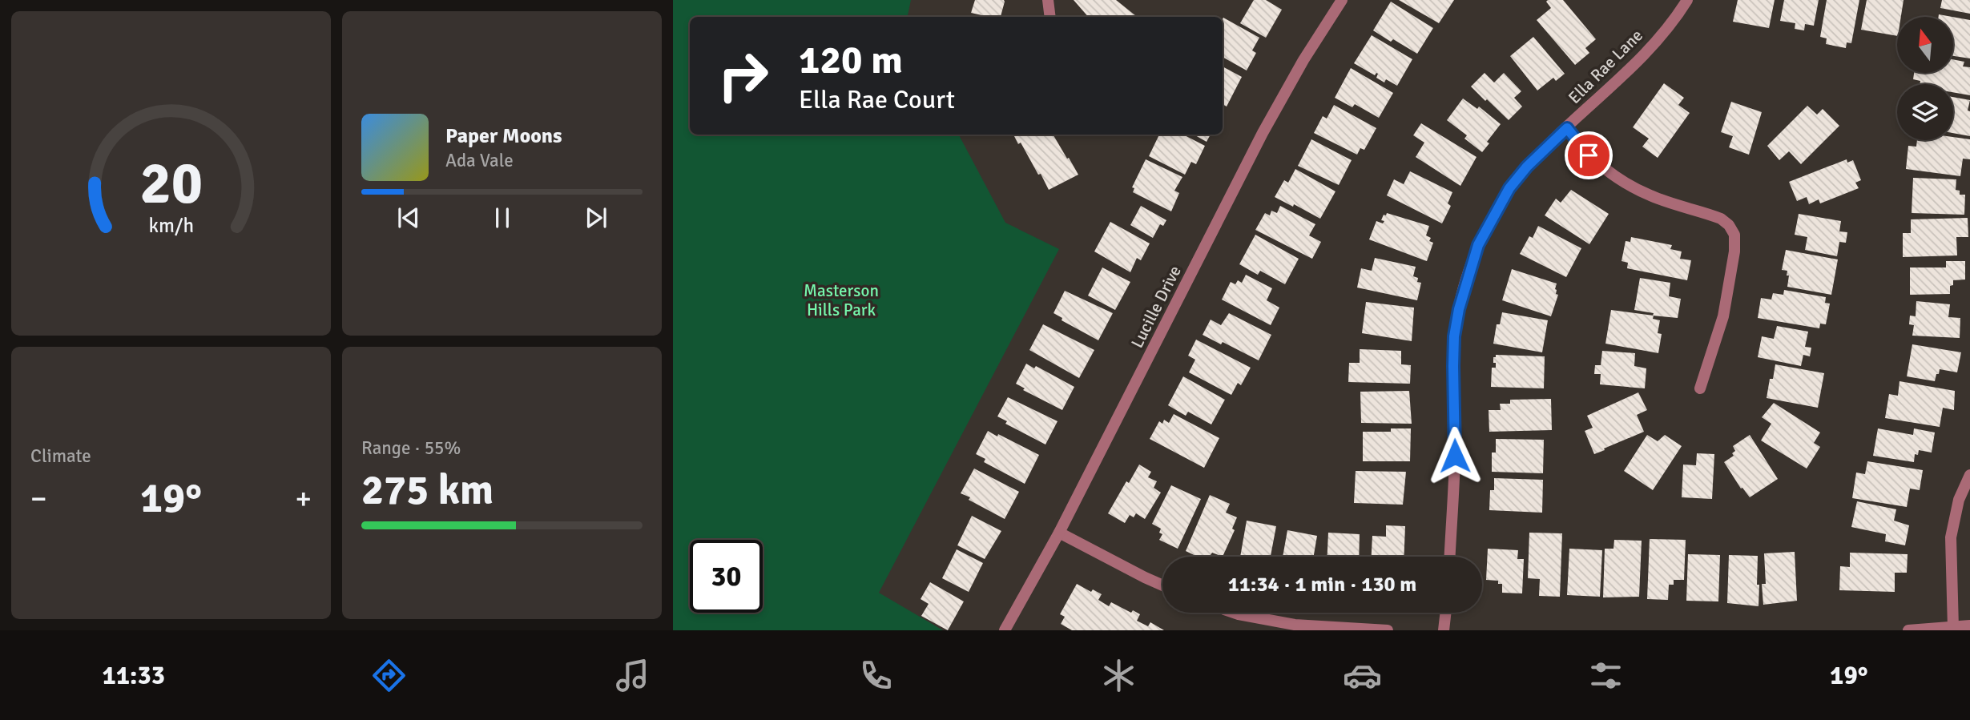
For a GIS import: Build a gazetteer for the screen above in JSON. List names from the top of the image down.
{
  "streets": {
    "street": ["Ella Rae Lane", "Lucille Drive"]
  },
  "parks": ["Masterson Hills Park"],
  "north": "top",
  "page": {
    "turn": ["120 m", "Ella Rae Court"],
    "song": ["Paper Moons", "Ada Vale"],
    "tile": [
      "Climate",
      ["Range · 55%", "275 km"]
    ],
    "heat": ["−", "19°", "+"],
    "limit": "30",
    "trip": "11:34 · 1 min · 130 m",
    "tabs": ["11:33", "19°"],
    "gauge": ["20", "km/h"]
  }
}
